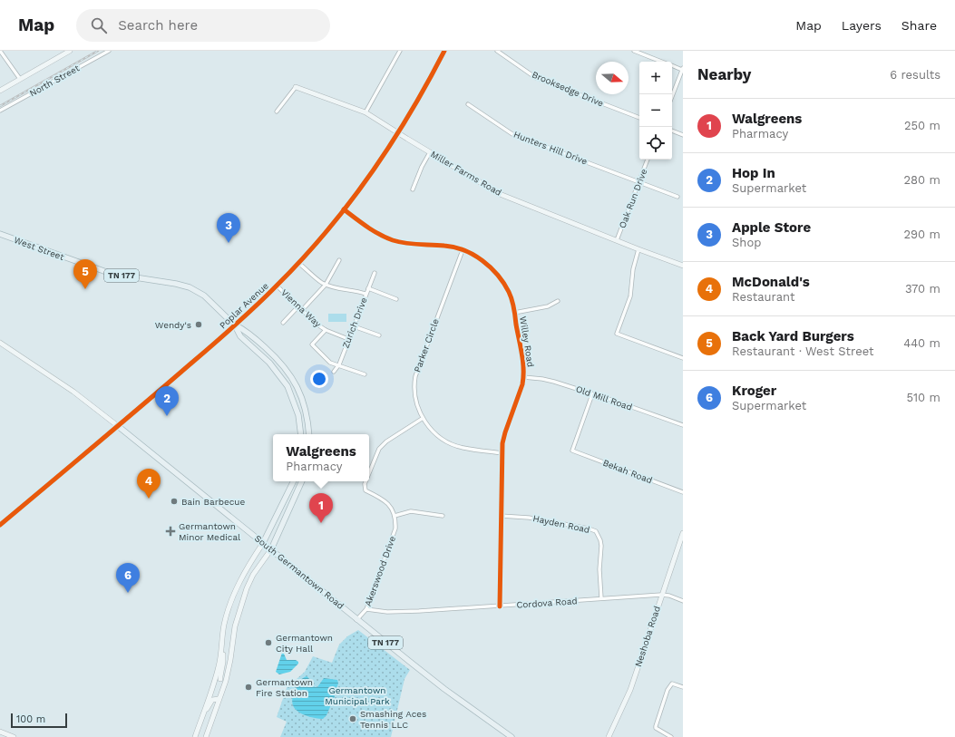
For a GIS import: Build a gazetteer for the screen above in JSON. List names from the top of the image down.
{
  "streets": {
    "main road": [
      "West Street",
      "TN 177",
      "Poplar Avenue",
      "South Germantown Road"
    ],
    "street": [
      "North Street",
      "Brooksedge Drive",
      "Hunters Hill Drive",
      "Miller Farms Road",
      "Oak Run Drive",
      "Vienna Way",
      "Zurich Drive",
      "Willey Road",
      "Parker Circle",
      "Old Mill Road",
      "Bekah Road",
      "Hayden Road",
      "Akerswood Drive",
      "Cordova Road",
      "Neshoba Road"
    ]
  },
  "crossings": [
    ["Hunters Hill Drive", "Oak Run Drive"],
    ["Miller Farms Road", "Oak Run Drive"],
    ["Miller Farms Road", "Poplar Avenue"],
    ["West Street", "Poplar Avenue"],
    ["Poplar Avenue", "Vienna Way"],
    ["Poplar Avenue", "Willey Road"],
    ["Poplar Avenue", "South Germantown Road"],
    ["Vienna Way", "Zurich Drive"],
    ["Willey Road", "Parker Circle"],
    ["Willey Road", "Old Mill Road"],
    ["Willey Road", "Hayden Road"],
    ["Willey Road", "Cordova Road"],
    ["Old Mill Road", "Bekah Road"],
    ["Hayden Road", "Cordova Road"],
    ["Akerswood Drive", "South Germantown Road"],
    ["Akerswood Drive", "Cordova Road"],
    ["Cordova Road", "Neshoba Road"]
  ],
  "parks": ["Germantown Municipal Park"],
  "places": {
    "other": [
      "Wendy's",
      "Bain Barbecue",
      "Germantown City Hall",
      "Germantown Fire Station",
      "Smashing Aces Tennis LLC"
    ],
    "health": ["Germantown Minor Medical"]
  },
  "scale_bar": "100 m",
  "north": "right",
  "page": {
    "header": "Map",
    "search": "Search here",
    "nav": ["Map", "Layers", "Share"],
    "heading": ["Nearby", "6 results"],
    "map_buttons": ["+", "−"],
    "list": [
      {
        "mark": "1",
        "name": "Walgreens",
        "note": "Pharmacy",
        "value": "250 m"
      },
      {
        "mark": "2",
        "name": "Hop In",
        "note": "Supermarket",
        "value": "280 m"
      },
      {
        "mark": "3",
        "name": "Apple Store",
        "note": "Shop",
        "value": "290 m"
      },
      {
        "mark": "4",
        "name": "McDonald's",
        "note": "Restaurant",
        "value": "370 m"
      },
      {
        "mark": "5",
        "name": "Back Yard Burgers",
        "note": "Restaurant · West Street",
        "value": "440 m"
      },
      {
        "mark": "6",
        "name": "Kroger",
        "note": "Supermarket",
        "value": "510 m"
      }
    ],
    "pins": [
      "3",
      "5",
      "2",
      "4",
      "1",
      "6"
    ],
    "popup": ["Walgreens", "Pharmacy"],
    "scale": "100 m"
  }
}
